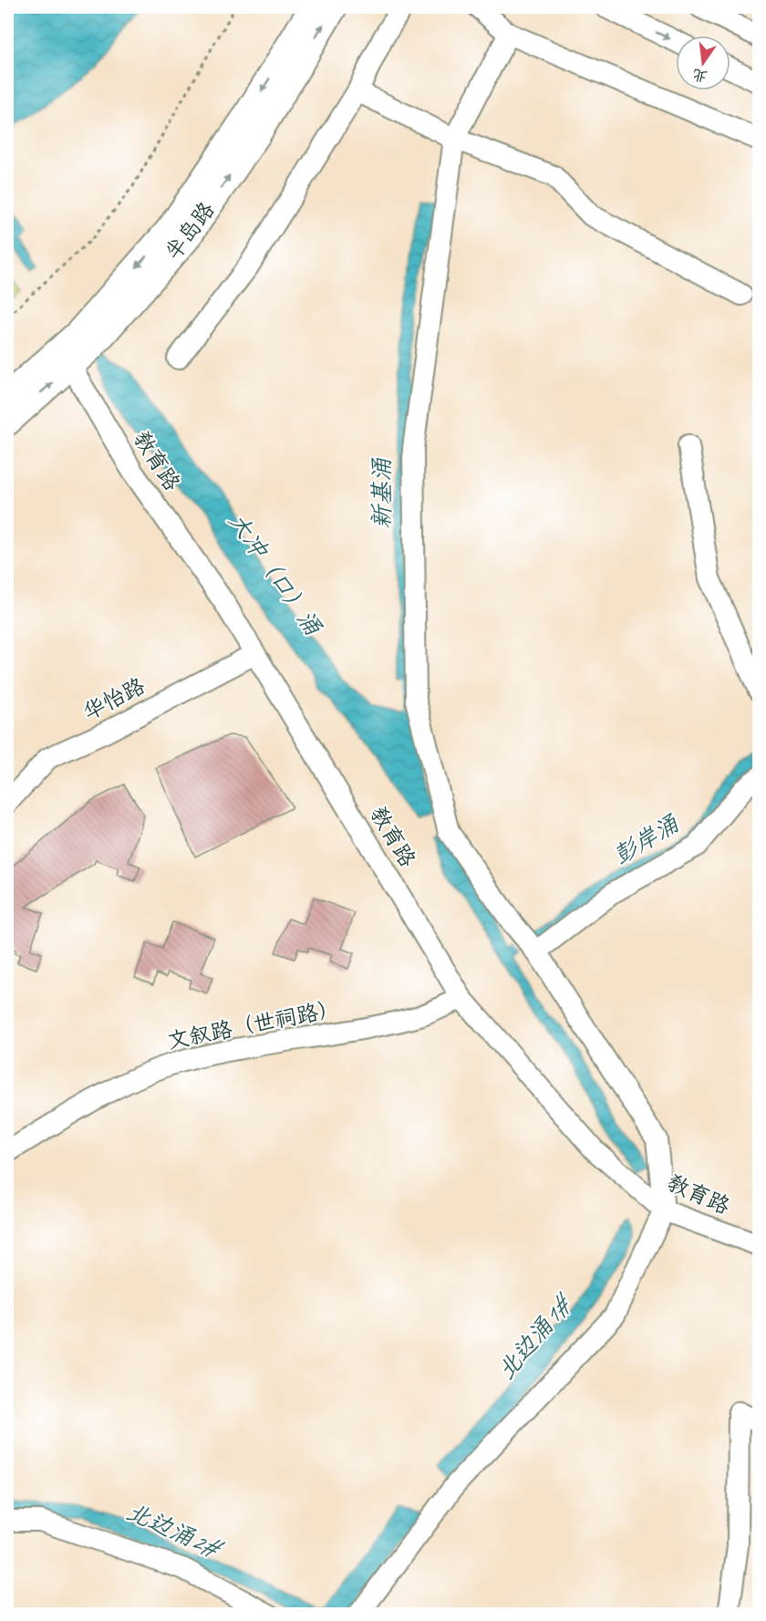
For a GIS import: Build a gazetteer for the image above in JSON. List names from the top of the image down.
{
  "streets": {
    "main road": ["半岛路"],
    "street": ["教育路", "华怡路", "文叙路（世祠路）"]
  },
  "crossings": [
    ["半岛路", "教育路"],
    ["教育路", "华怡路"],
    ["教育路", "文叙路（世祠路）"]
  ],
  "water": [
    "新基涌",
    "大冲（口）涌",
    "彭岸涌",
    "北边涌1#",
    "北边涌2#"
  ],
  "north": "bottom"
}
